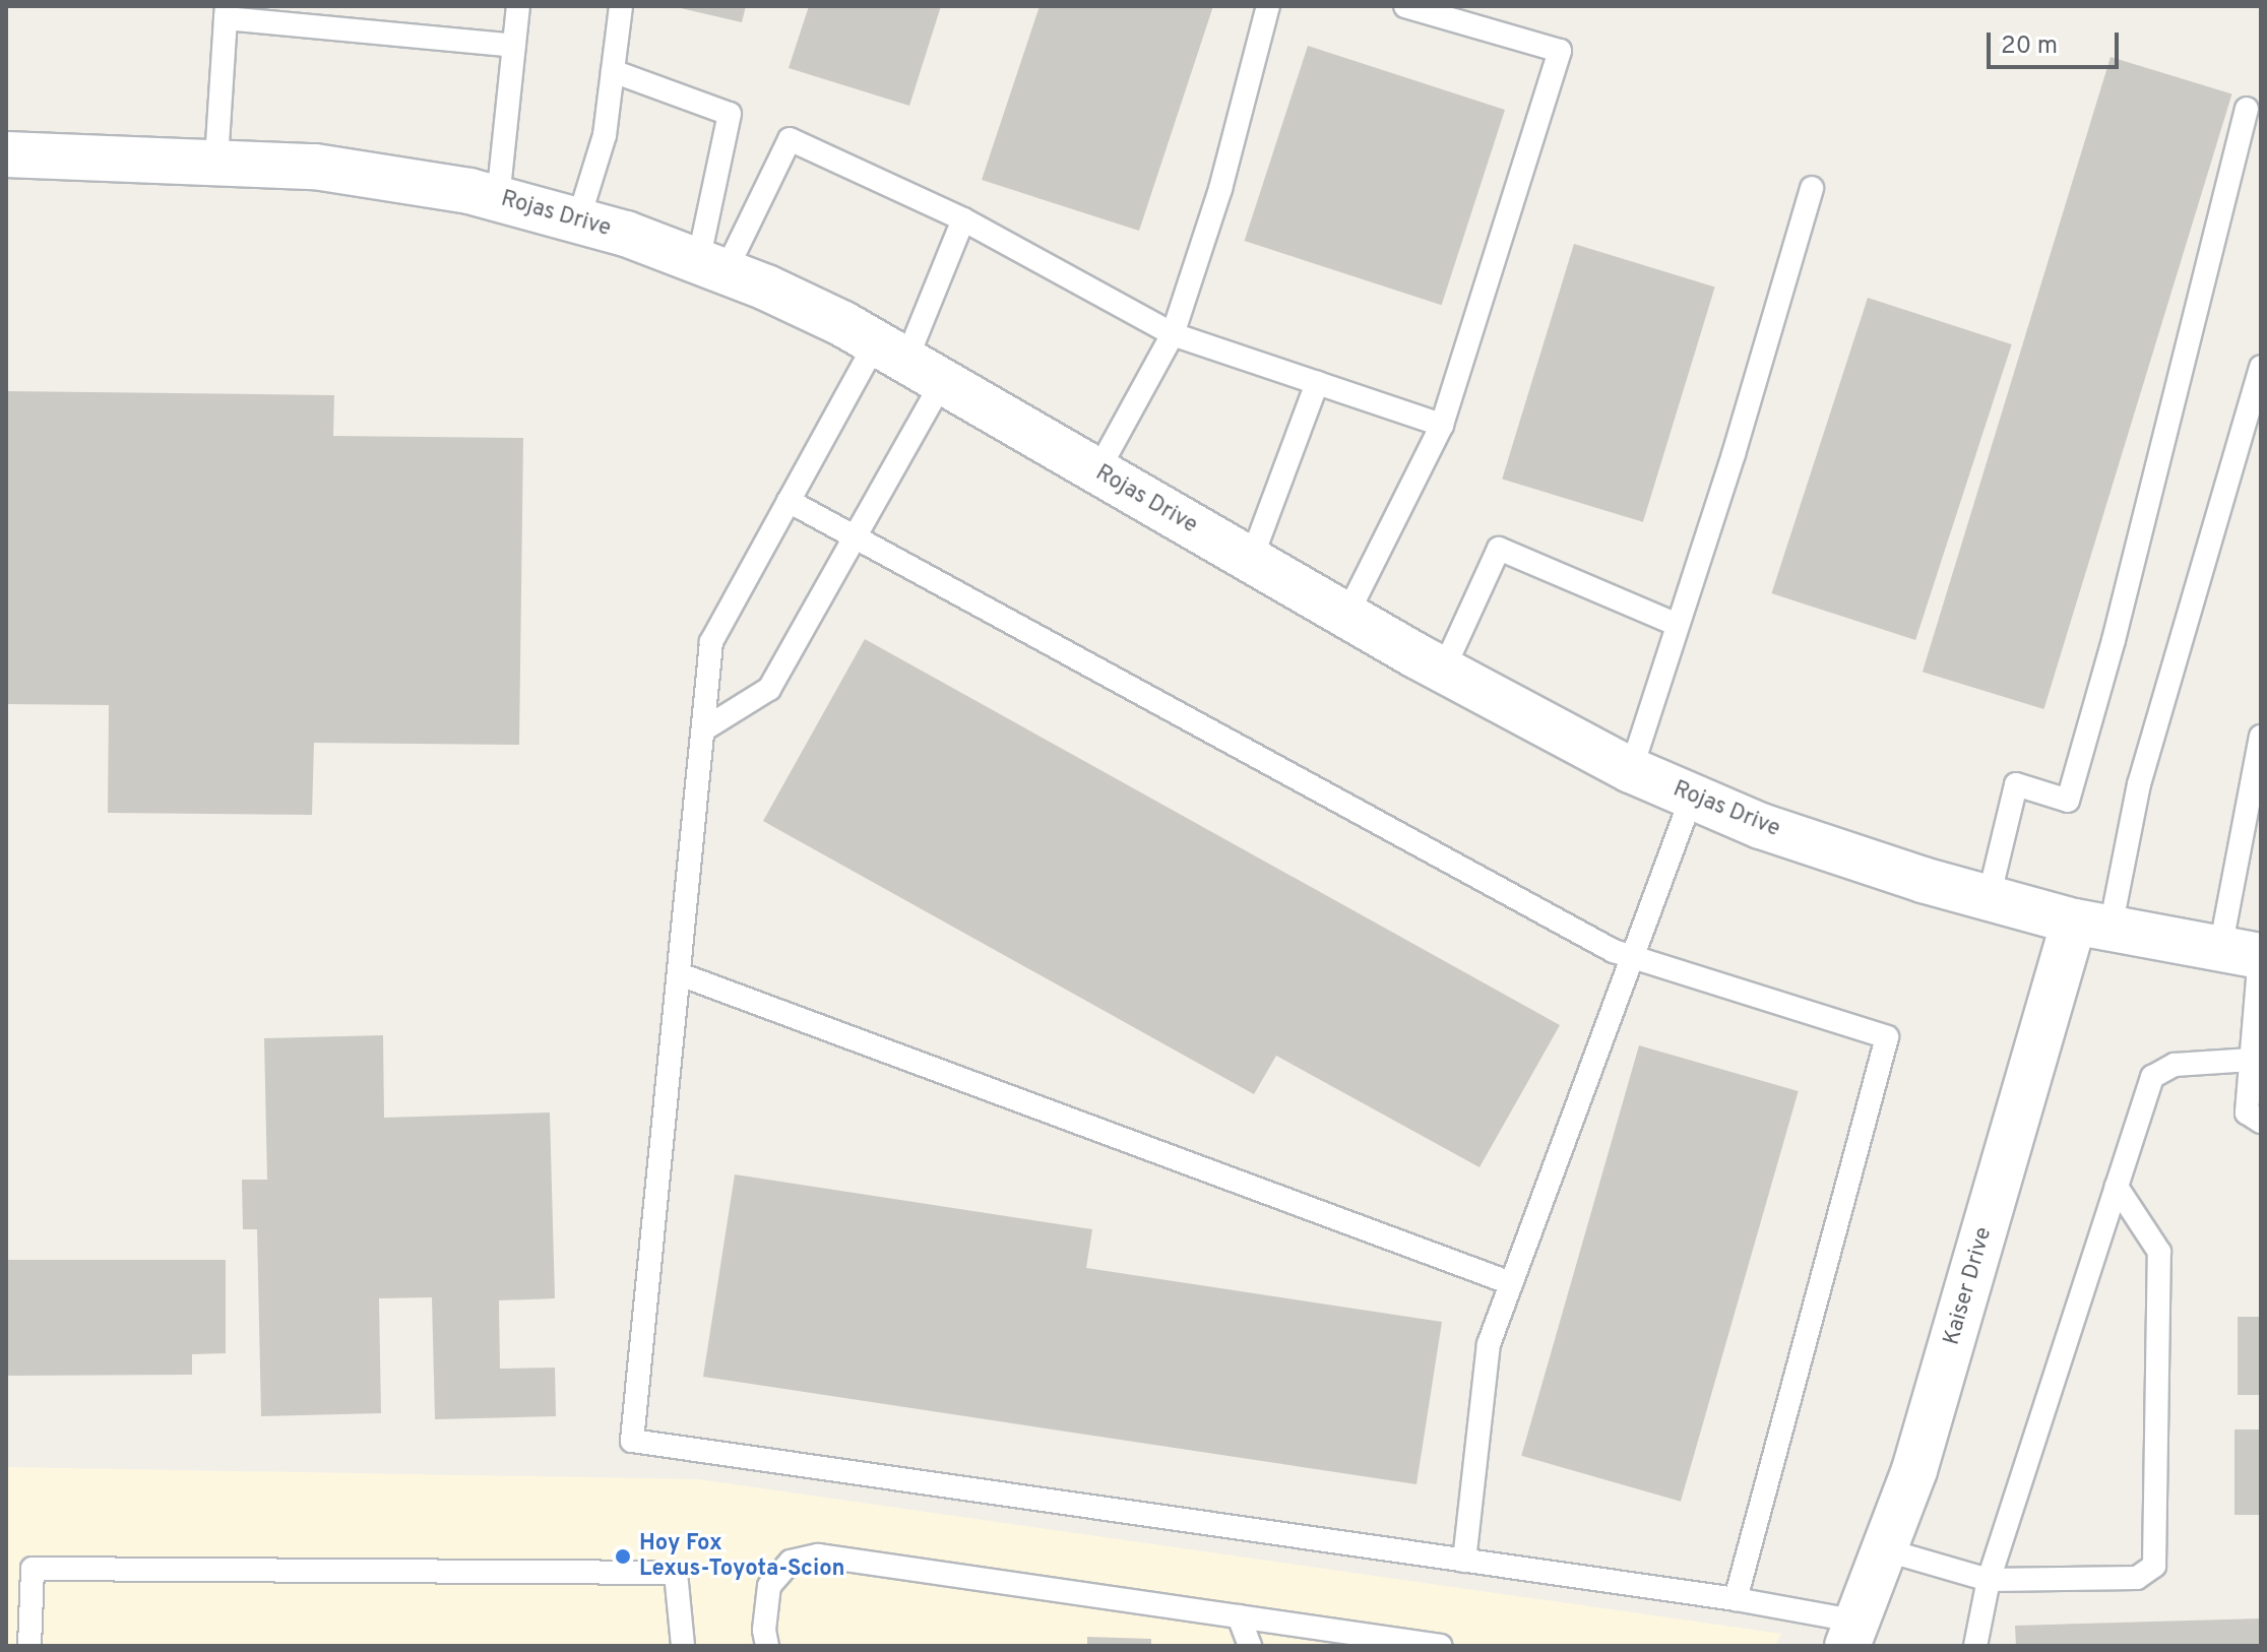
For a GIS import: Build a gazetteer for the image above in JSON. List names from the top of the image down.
{
  "streets": {
    "street": ["Rojas Drive", "Kaiser Drive"]
  },
  "crossings": [
    ["Rojas Drive", "Kaiser Drive"]
  ],
  "places": ["Hoy Fox Lexus-Toyota-Scion"],
  "scale_bar": "20 m"
}
